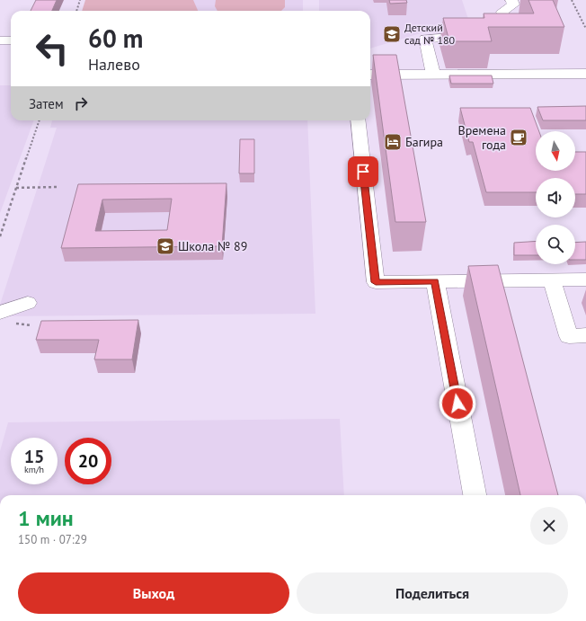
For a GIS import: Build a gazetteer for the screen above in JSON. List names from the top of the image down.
{
  "places": {
    "school or university": ["Детский сад № 180", "Школа № 89"],
    "cafe": ["Времена года"],
    "hotel": ["Багира"]
  },
  "north": "bottom",
  "page": {
    "turn": ["60 m", "Налево"],
    "then": "Затем",
    "speed": "15 km/h",
    "limit": "20",
    "heading": ["1 мин", "150 m · 07:29"],
    "buttons": ["Выход", "Поделиться"]
  }
}
